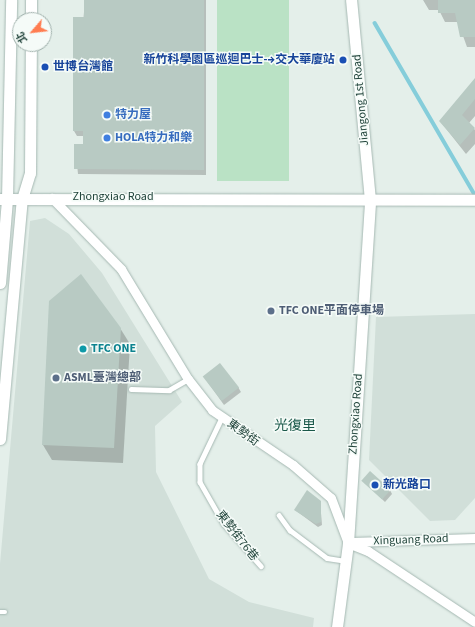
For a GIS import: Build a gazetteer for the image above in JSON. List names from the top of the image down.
{
  "streets": {
    "street": [
      "Jiangong 1st Road",
      "Zhongxiao Road",
      "東勢街",
      "Xinguang Road"
    ],
    "lane": ["東勢街76巷"]
  },
  "crossings": [
    ["Jiangong 1st Road", "Zhongxiao Road"],
    ["Zhongxiao Road", "東勢街"],
    ["Zhongxiao Road", "Xinguang Road"],
    ["東勢街", "東勢街76巷"],
    ["東勢街", "Xinguang Road"]
  ],
  "districts": ["光復里"],
  "places": [
    "新竹科學園區巡迴巴士-→交大華廈站",
    "世博台灣館",
    "特力屋",
    "HOLA特力和樂",
    "TFC ONE平面停車場",
    "TFC ONE",
    "ASML臺灣總部",
    "新光路口"
  ],
  "north": "bottom left"
}
